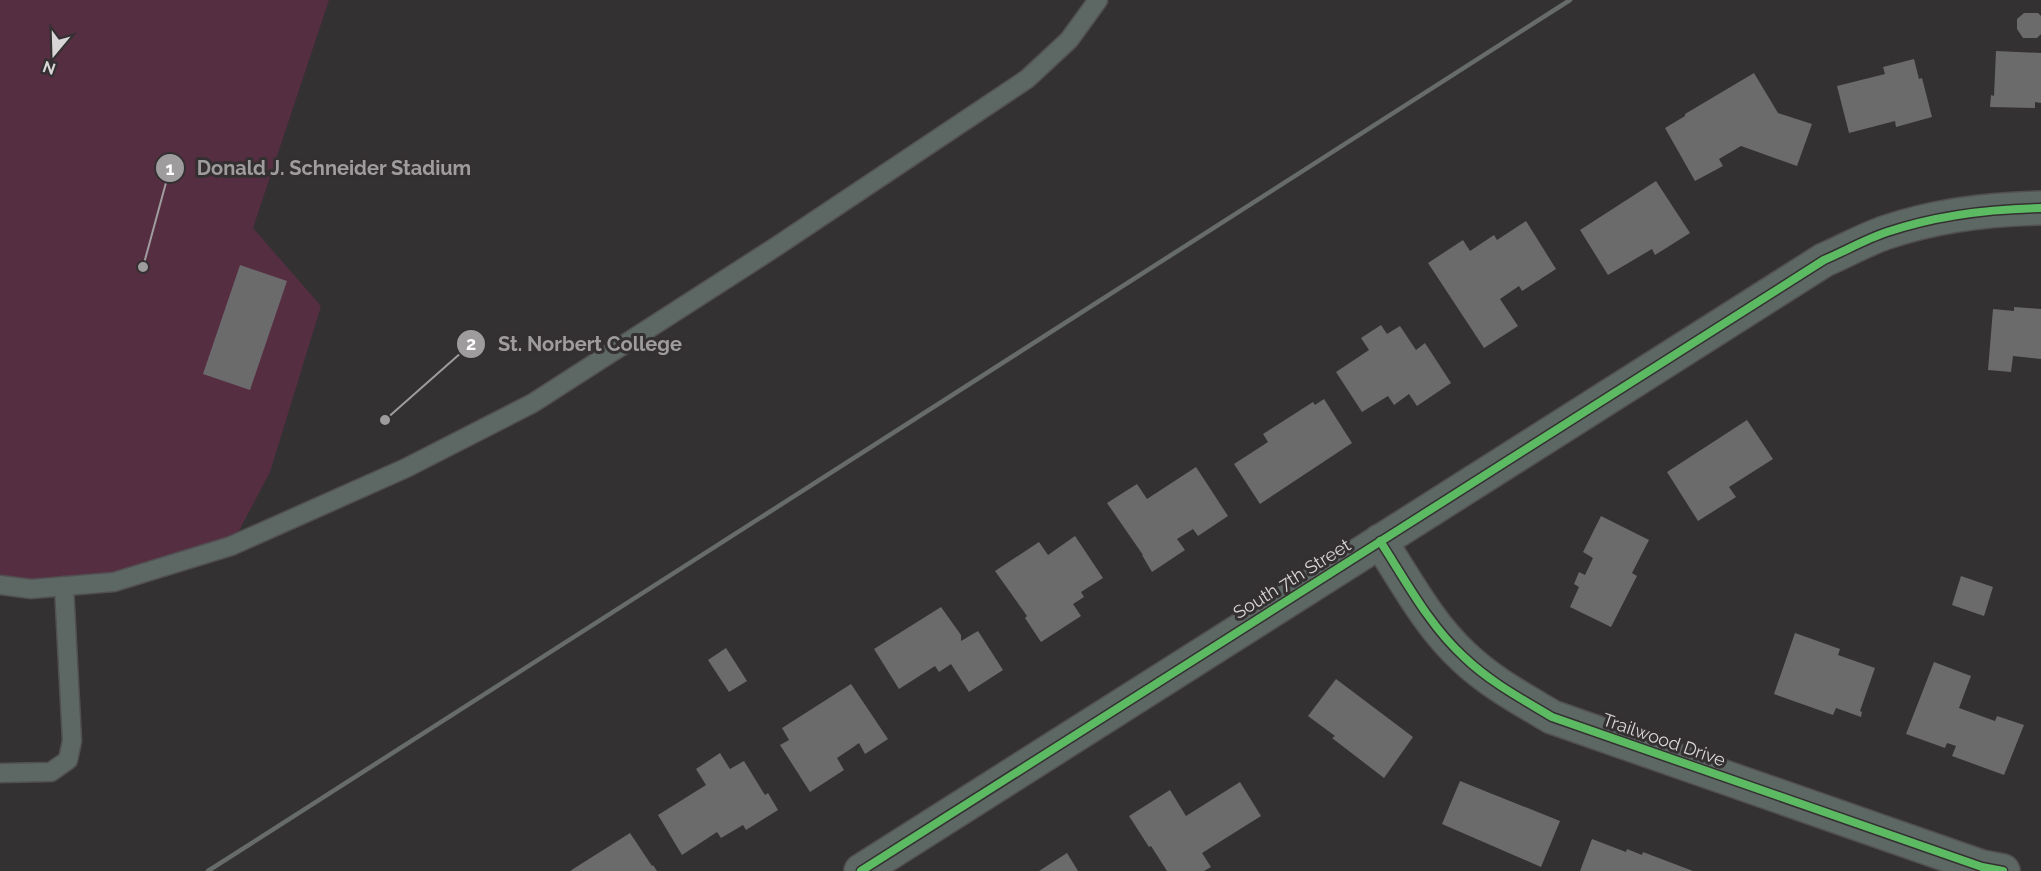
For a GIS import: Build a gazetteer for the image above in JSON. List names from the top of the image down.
{
  "streets": {
    "street": ["South 7th Street", "Trailwood Drive"]
  },
  "crossings": [
    ["South 7th Street", "Trailwood Drive"]
  ],
  "places": ["Donald J. Schneider Stadium", "St. Norbert College"],
  "north": "bottom"
}
